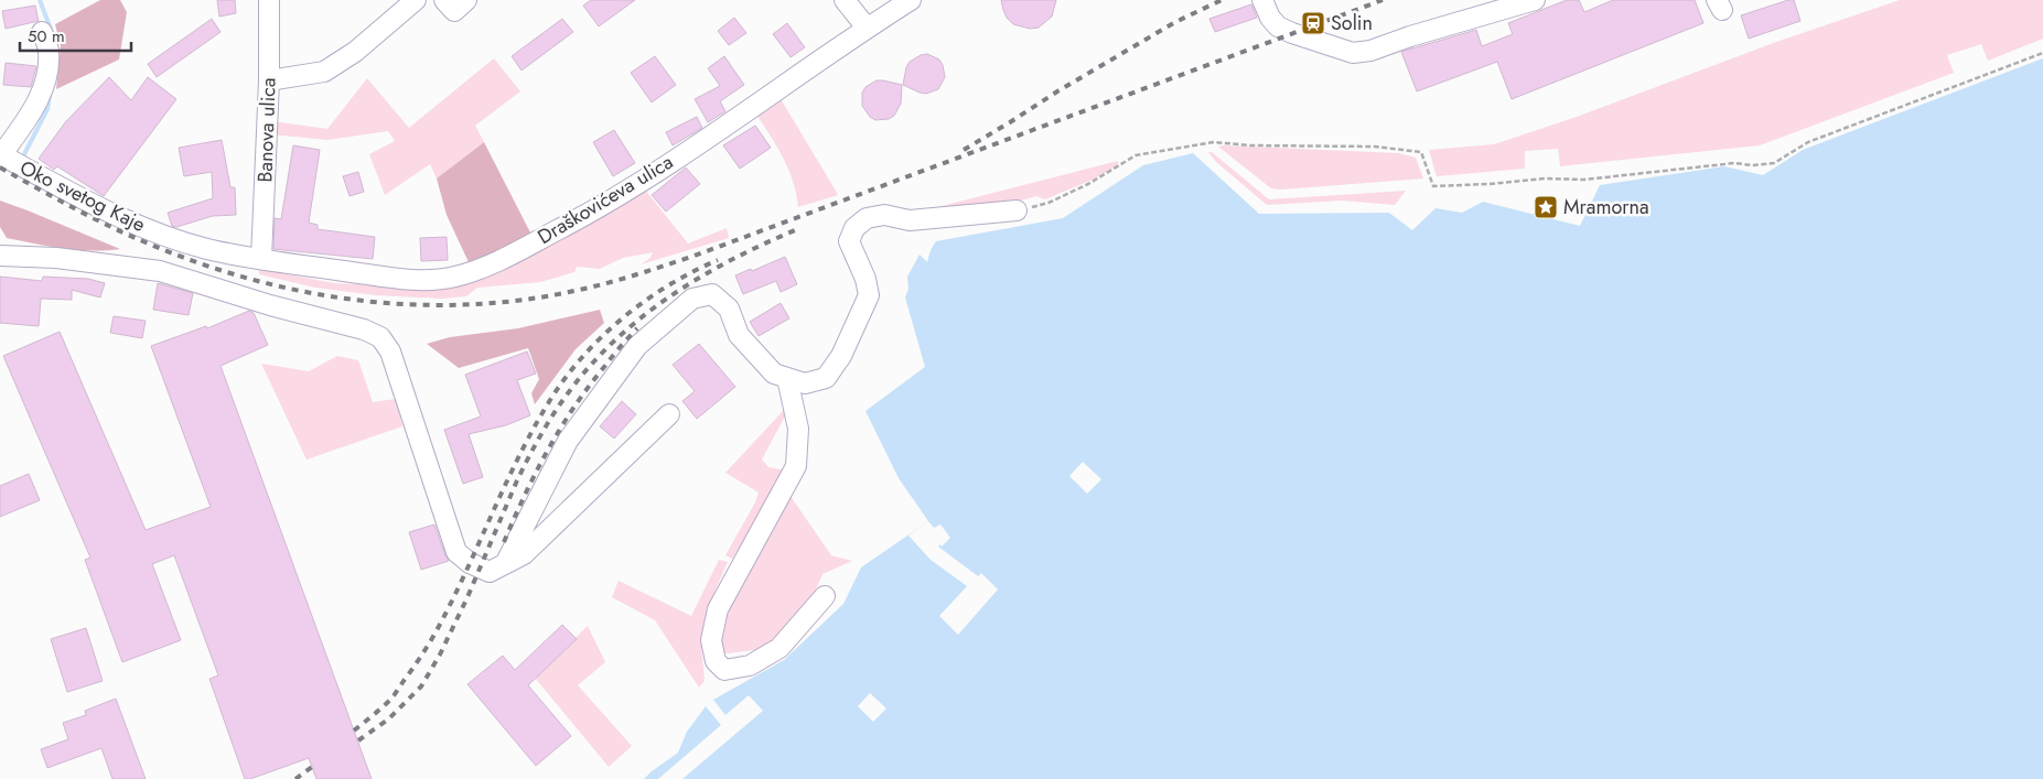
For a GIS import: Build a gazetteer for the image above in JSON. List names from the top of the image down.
{
  "streets": {
    "street": ["Banova ulica", "Oko svetog Kaje", "Draškovićeva ulica"]
  },
  "crossings": [
    ["Banova ulica", "Oko svetog Kaje"],
    ["Banova ulica", "Draškovićeva ulica"],
    ["Oko svetog Kaje", "Draškovićeva ulica"]
  ],
  "places": {
    "station": ["Solin"],
    "place": ["Mramorna"]
  },
  "scale_bar": "50 m"
}
